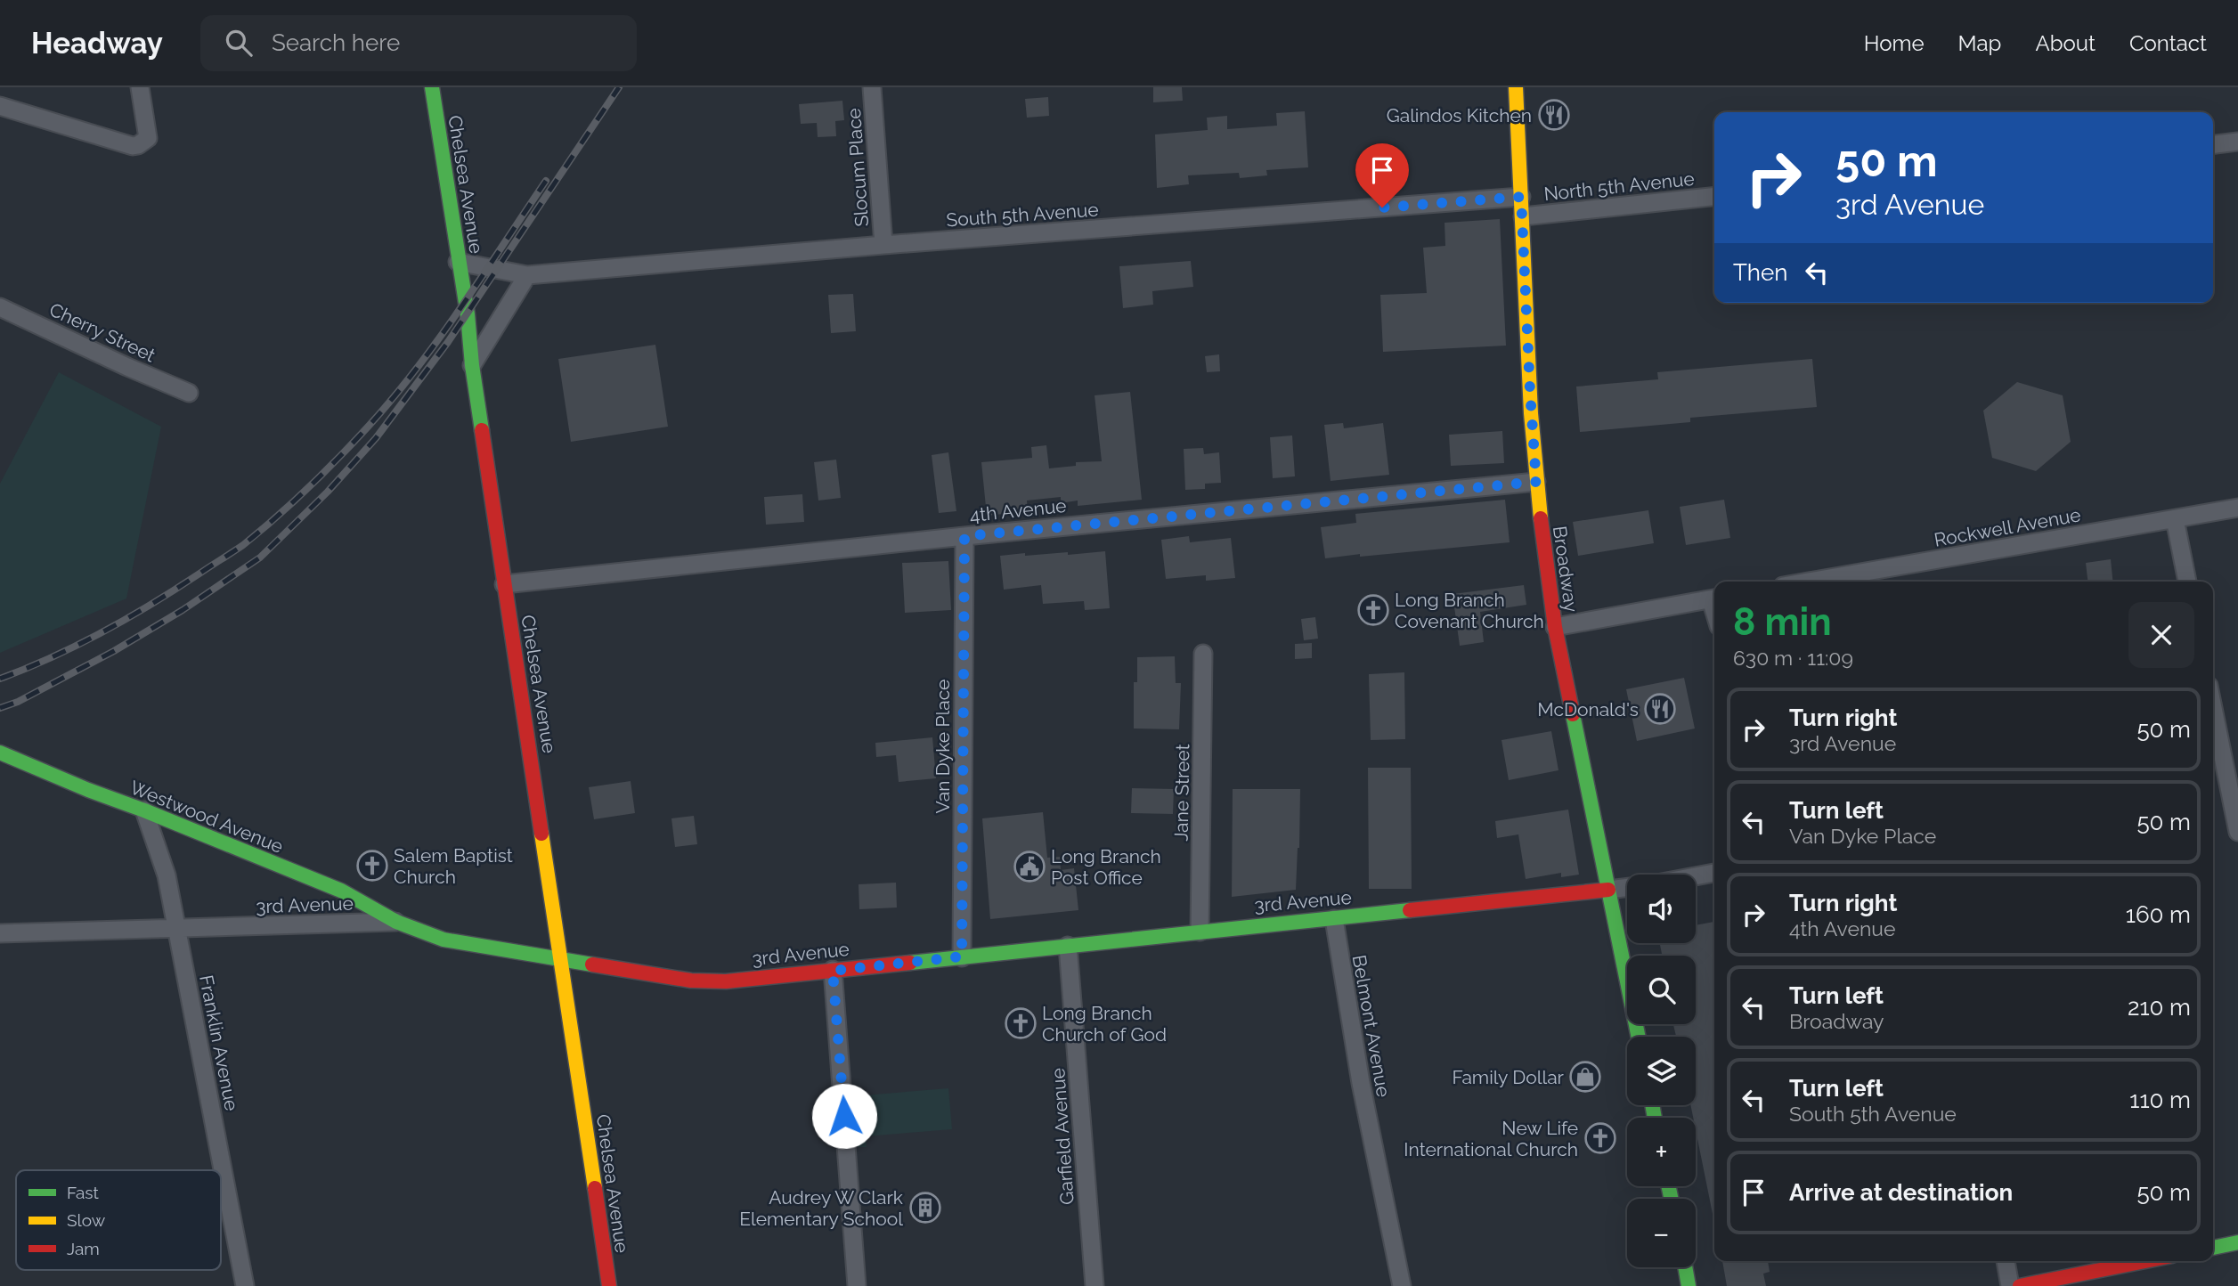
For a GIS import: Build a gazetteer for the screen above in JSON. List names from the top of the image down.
{
  "streets": {
    "street": [
      "Slocum Place",
      "Chelsea Avenue",
      "North 5th Avenue",
      "South 5th Avenue",
      "Cherry Street",
      "4th Avenue",
      "Rockwell Avenue",
      "Broadway",
      "Van Dyke Place",
      "Jane Street",
      "Westwood Avenue",
      "3rd Avenue",
      "Belmont Avenue",
      "Franklin Avenue",
      "Garfield Avenue"
    ]
  },
  "crossings": [
    ["Slocum Place", "South 5th Avenue"],
    ["Chelsea Avenue", "South 5th Avenue"],
    ["Chelsea Avenue", "4th Avenue"],
    ["Chelsea Avenue", "3rd Avenue"],
    ["North 5th Avenue", "Broadway"],
    ["South 5th Avenue", "Broadway"],
    ["4th Avenue", "Broadway"],
    ["4th Avenue", "Van Dyke Place"],
    ["Broadway", "3rd Avenue"],
    ["Van Dyke Place", "3rd Avenue"],
    ["Jane Street", "3rd Avenue"],
    ["Westwood Avenue", "3rd Avenue"],
    ["Westwood Avenue", "Franklin Avenue"],
    ["3rd Avenue", "Belmont Avenue"],
    ["3rd Avenue", "Franklin Avenue"],
    ["3rd Avenue", "Garfield Avenue"]
  ],
  "places": {
    "restaurant": ["Galindos Kitchen", "McDonald's"],
    "church": [
      "Long Branch Covenant Church",
      "Salem Baptist Church",
      "Long Branch Church of God",
      "New Life International Church"
    ],
    "public building": ["Long Branch Post Office"],
    "shop": ["Family Dollar"],
    "building": ["Audrey W Clark Elementary School"]
  },
  "legend": ["Fast", "Slow", "Jam"],
  "page": {
    "header": "Headway",
    "search": "Search here",
    "nav": [
      "Home",
      "Map",
      "About",
      "Contact"
    ],
    "turn": ["50 m", "3rd Avenue"],
    "then": "Then",
    "heading": ["8 min", "630 m · 11:09"],
    "list": [
      {
        "name": "Turn right",
        "note": "3rd Avenue",
        "value": "50 m"
      },
      {
        "name": "Turn left",
        "note": "Van Dyke Place",
        "value": "50 m"
      },
      {
        "name": "Turn right",
        "note": "4th Avenue",
        "value": "160 m"
      },
      {
        "name": "Turn left",
        "note": "Broadway",
        "value": "210 m"
      },
      {
        "name": "Turn left",
        "note": "South 5th Avenue",
        "value": "110 m"
      },
      {
        "name": "Arrive at destination",
        "value": "50 m"
      }
    ],
    "map_buttons": ["+", "−"]
  }
}
